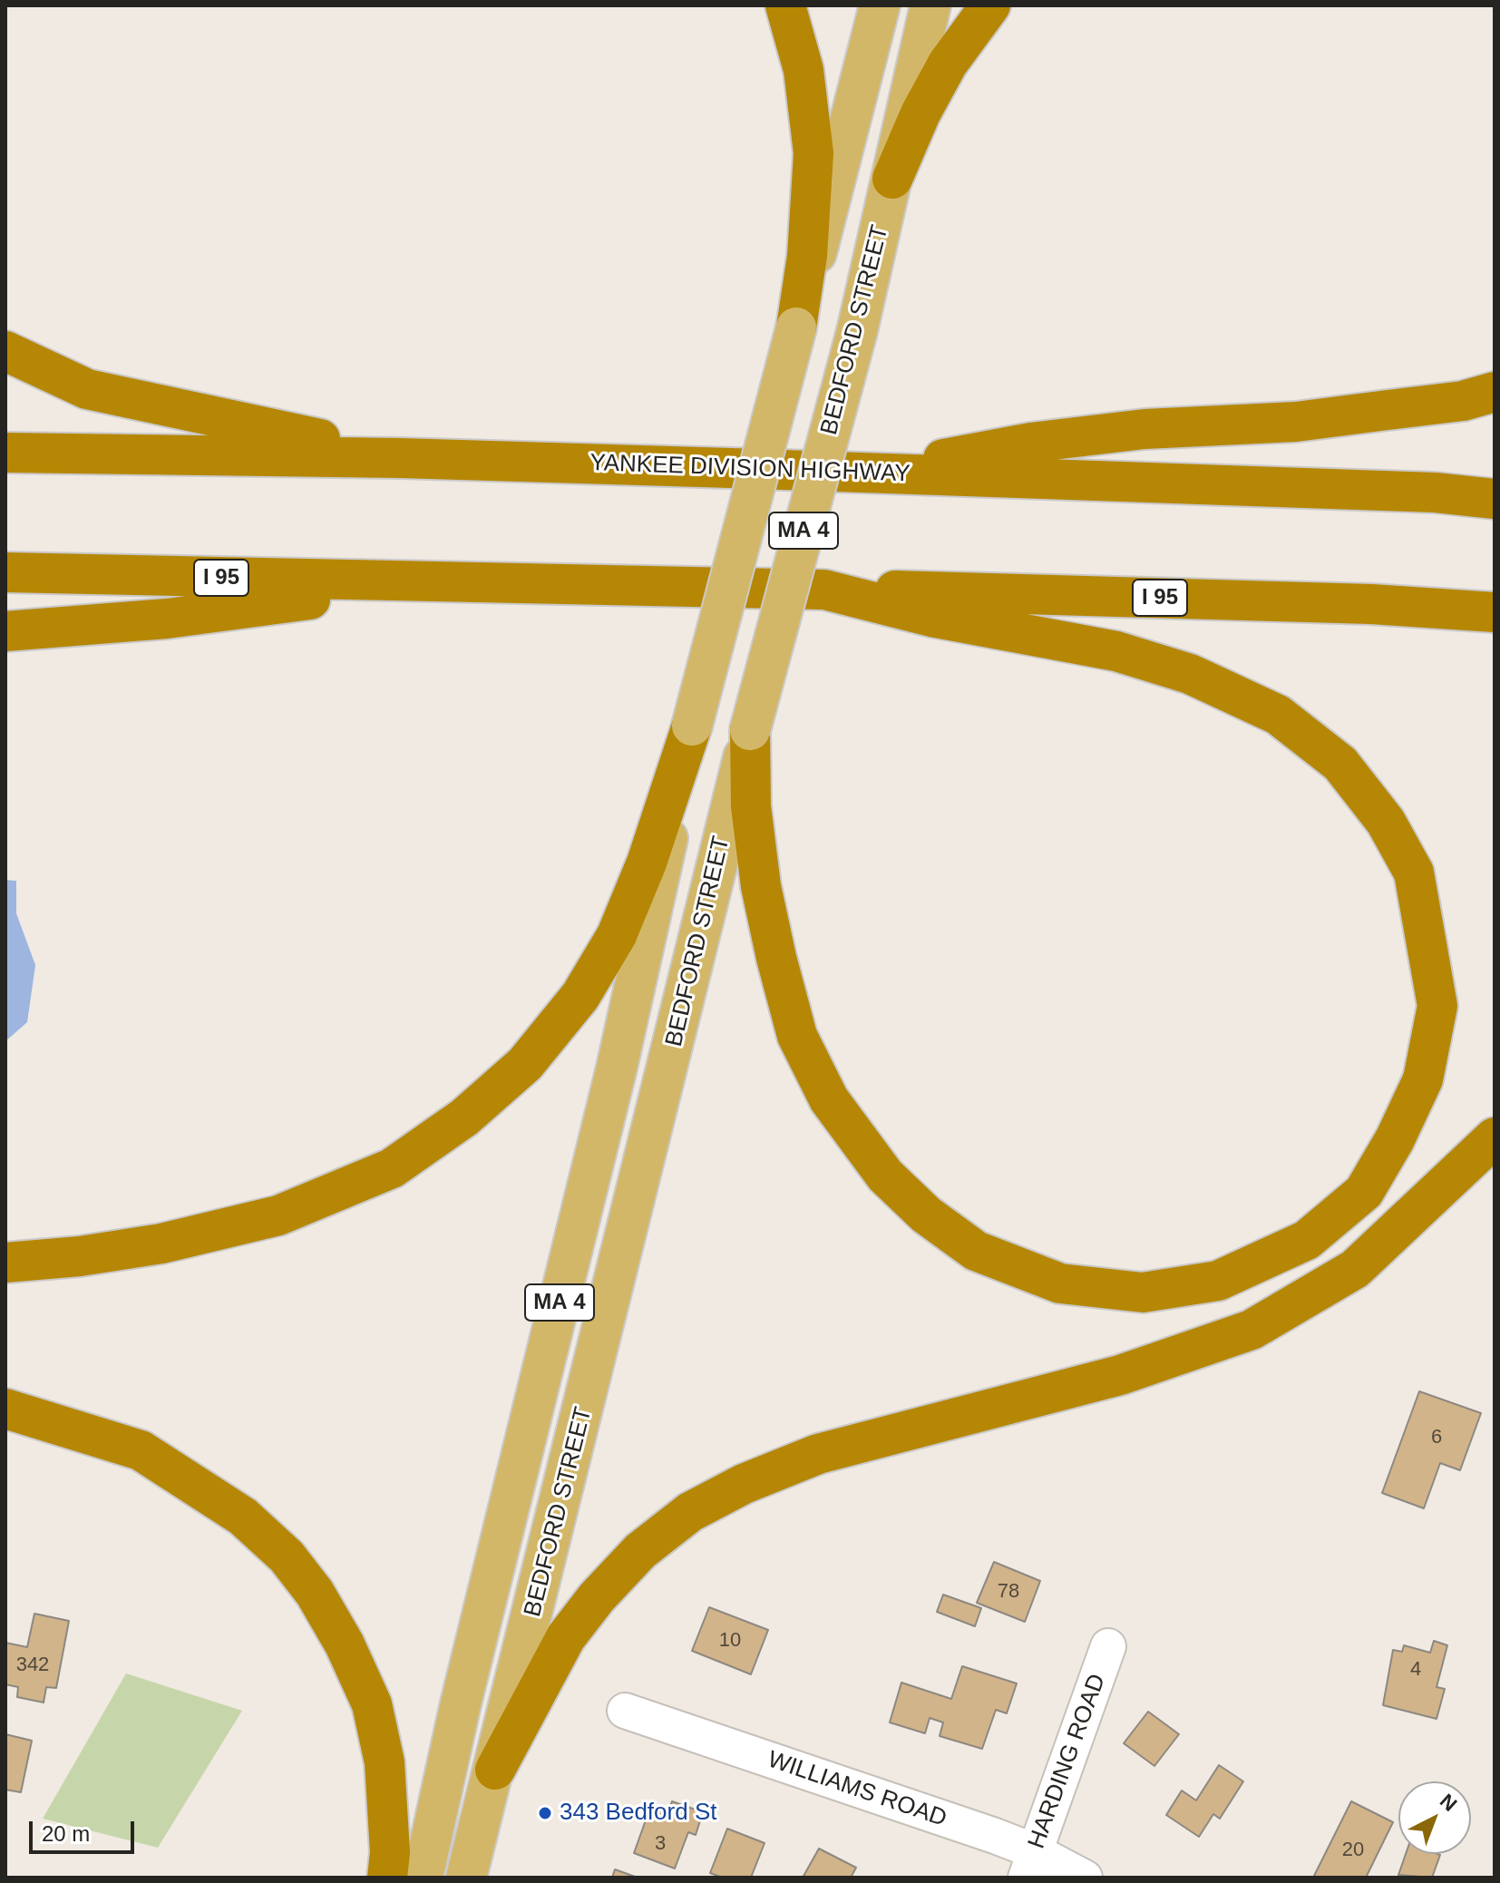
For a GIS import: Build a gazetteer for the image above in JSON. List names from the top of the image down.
{
  "streets": {
    "highway": ["YANKEE DIVISION HIGHWAY", "I 95"],
    "main road": ["BEDFORD STREET", "MA 4"],
    "street": ["HARDING ROAD", "WILLIAMS ROAD"]
  },
  "crossings": [
    ["HARDING ROAD", "WILLIAMS ROAD"]
  ],
  "places": ["343 Bedford St"],
  "house_numbers": [
    "6",
    "78",
    "10",
    "342",
    "4",
    "3",
    "20"
  ],
  "scale_bar": "20 m",
  "north": "top right"
}
